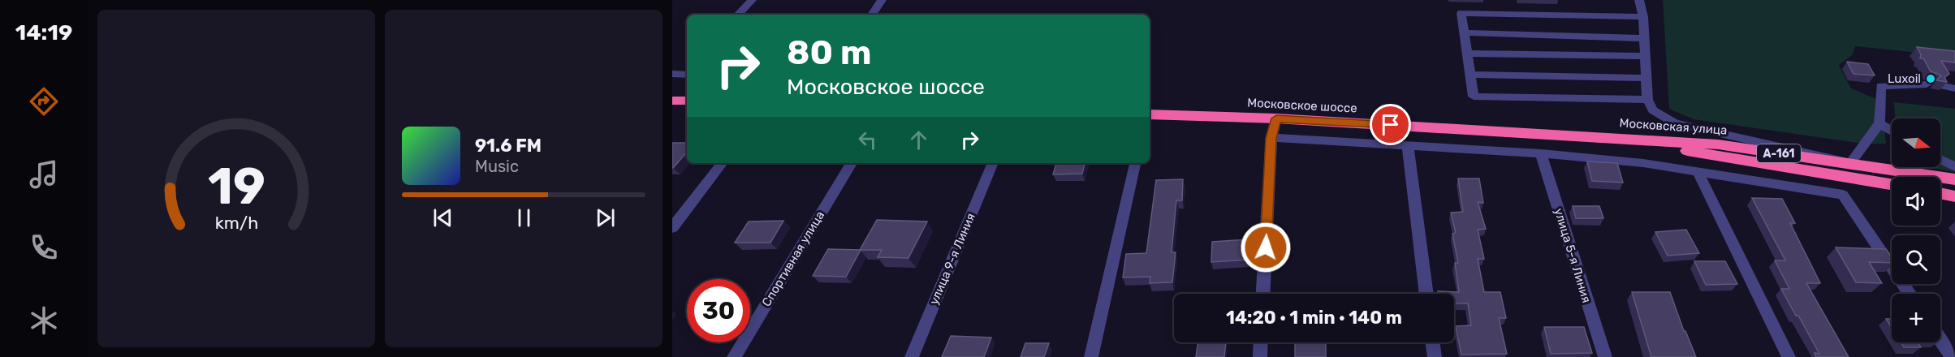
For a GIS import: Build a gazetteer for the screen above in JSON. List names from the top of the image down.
{
  "streets": {
    "highway": ["Московское шоссе", "Московская улица", "А-161"],
    "street": ["улица 5-я Линия", "Спортивная улица", "улица 9-я Линия"]
  },
  "crossings": [
    ["Московское шоссе", "Московская улица"]
  ],
  "places": ["Luxoil"],
  "north": "right",
  "page": {
    "tabs": "14:19",
    "turn": ["80 m", "Московское шоссе"],
    "map_buttons": "+",
    "song": ["91.6 FM", "Music"],
    "limit": "30",
    "trip": "14:20 · 1 min · 140 m",
    "gauge": ["19", "km/h"]
  }
}
